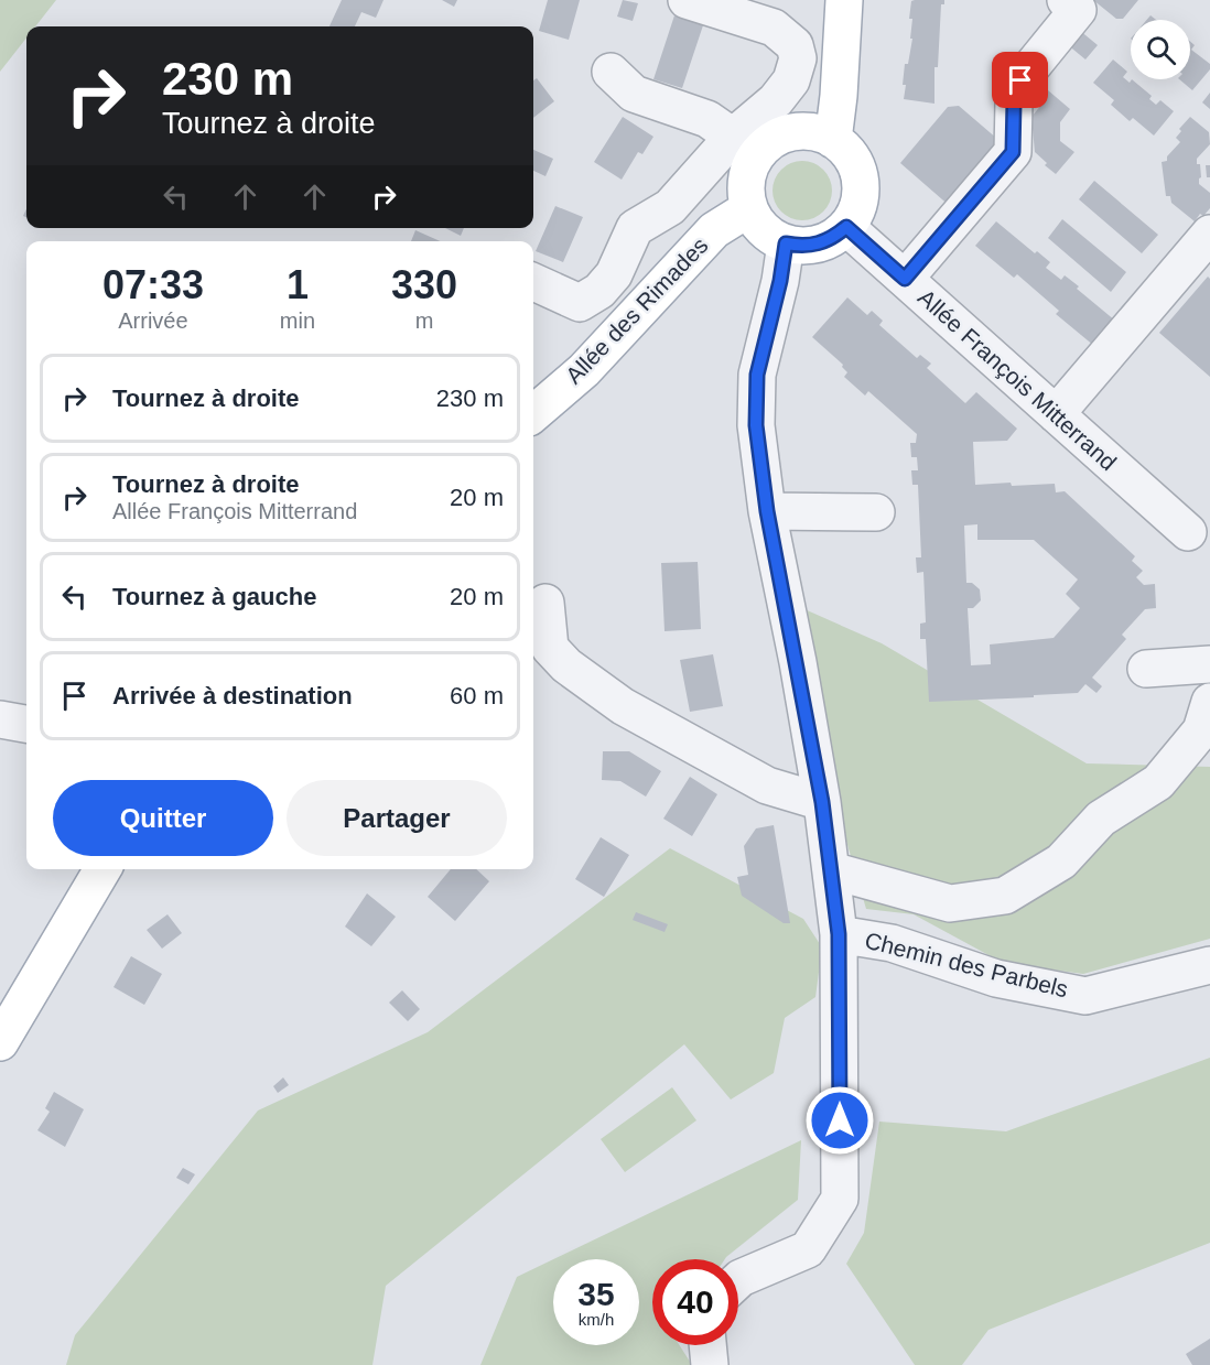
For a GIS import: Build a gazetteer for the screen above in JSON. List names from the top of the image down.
{
  "streets": {
    "main road": ["Allée des Rimades"],
    "street": ["Allée François Mitterrand", "Chemin des Parbels"]
  },
  "crossings": [
    ["Allée des Rimades", "Allée François Mitterrand"]
  ],
  "page": {
    "turn": ["230 m", "Tournez à droite"],
    "eta": [
      "07:33",
      "Arrivée",
      "1",
      "min",
      "330",
      "m"
    ],
    "list": [
      {
        "name": "Tournez à droite",
        "value": "230 m"
      },
      {
        "name": "Tournez à droite",
        "note": "Allée François Mitterrand",
        "value": "20 m"
      },
      {
        "name": "Tournez à gauche",
        "value": "20 m"
      },
      {
        "name": "Arrivée à destination",
        "value": "60 m"
      }
    ],
    "buttons": ["Quitter", "Partager"],
    "speed": "35 km/h",
    "limit": "40"
  }
}
